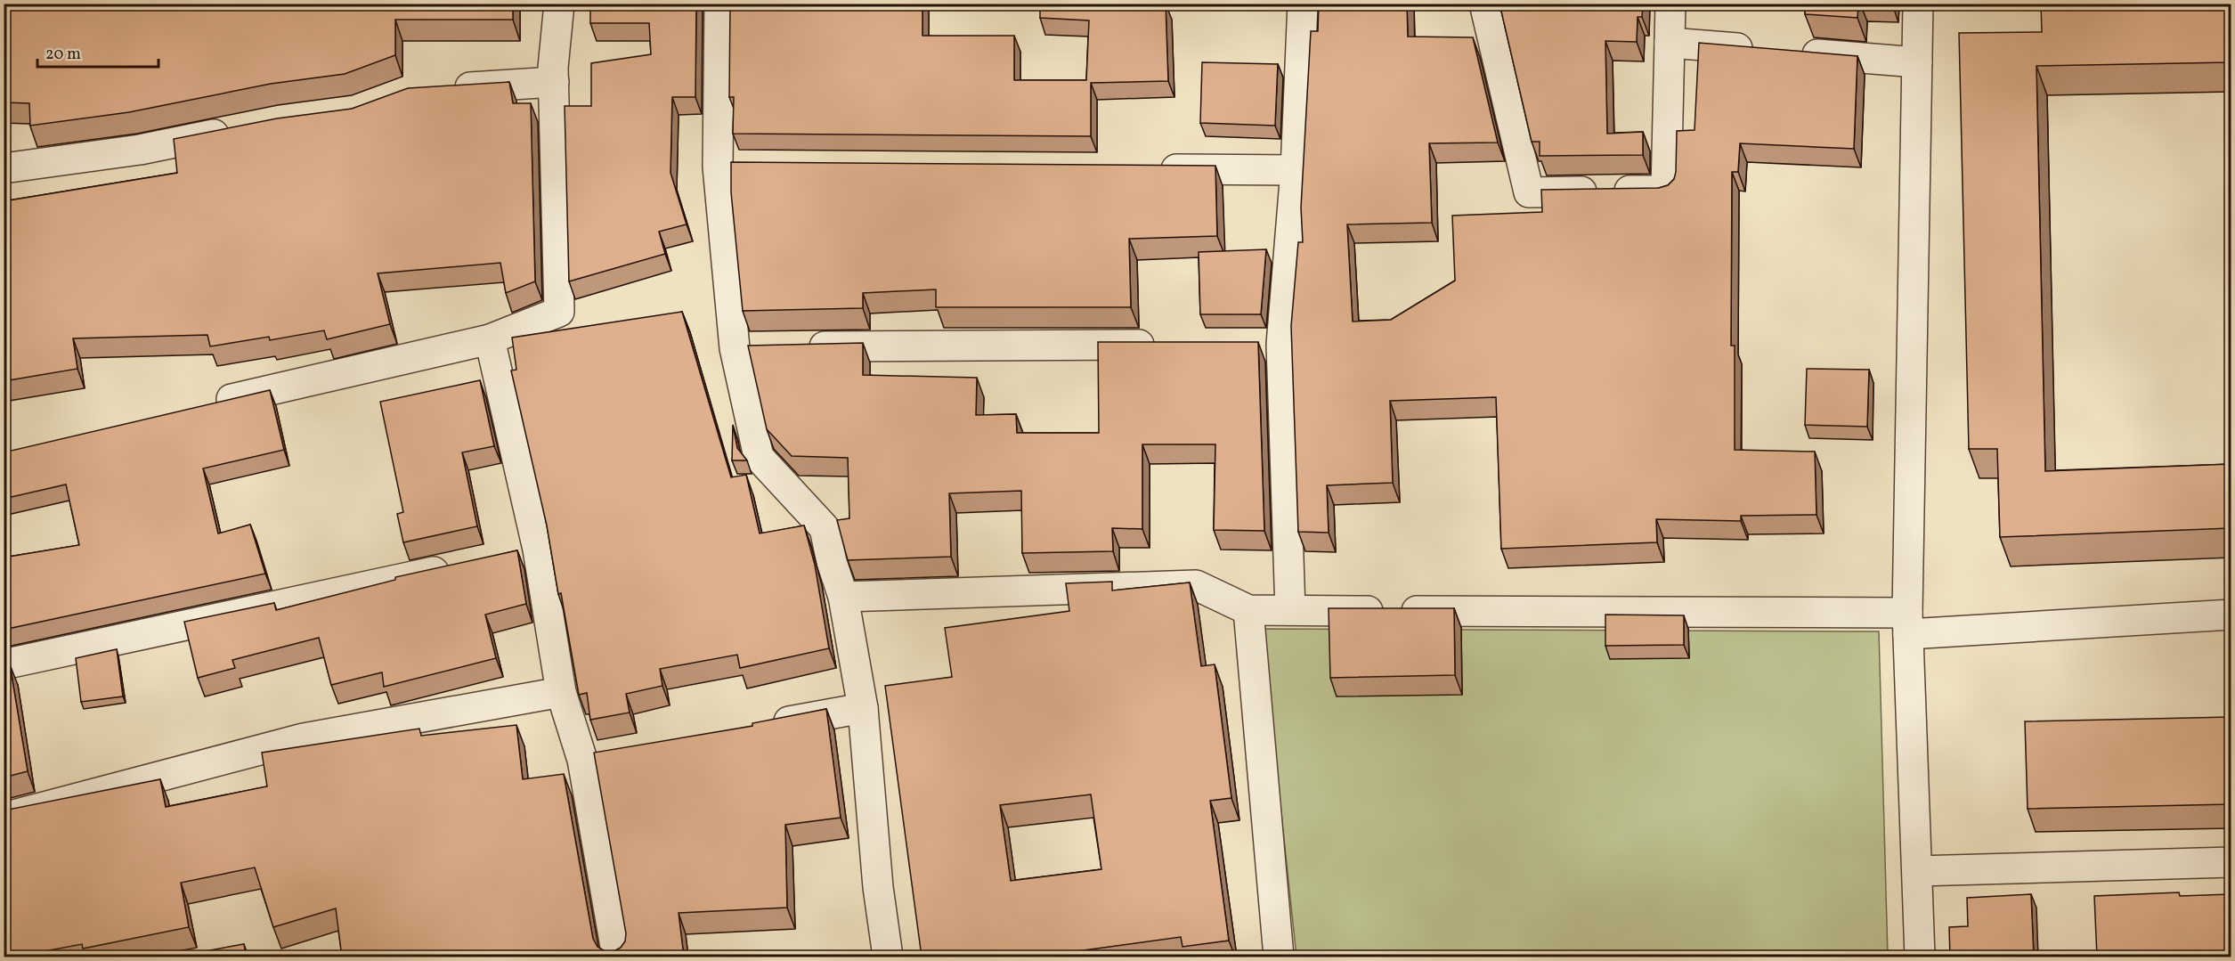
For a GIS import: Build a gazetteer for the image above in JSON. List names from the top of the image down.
{
  "scale_bar": "20 m"
}
